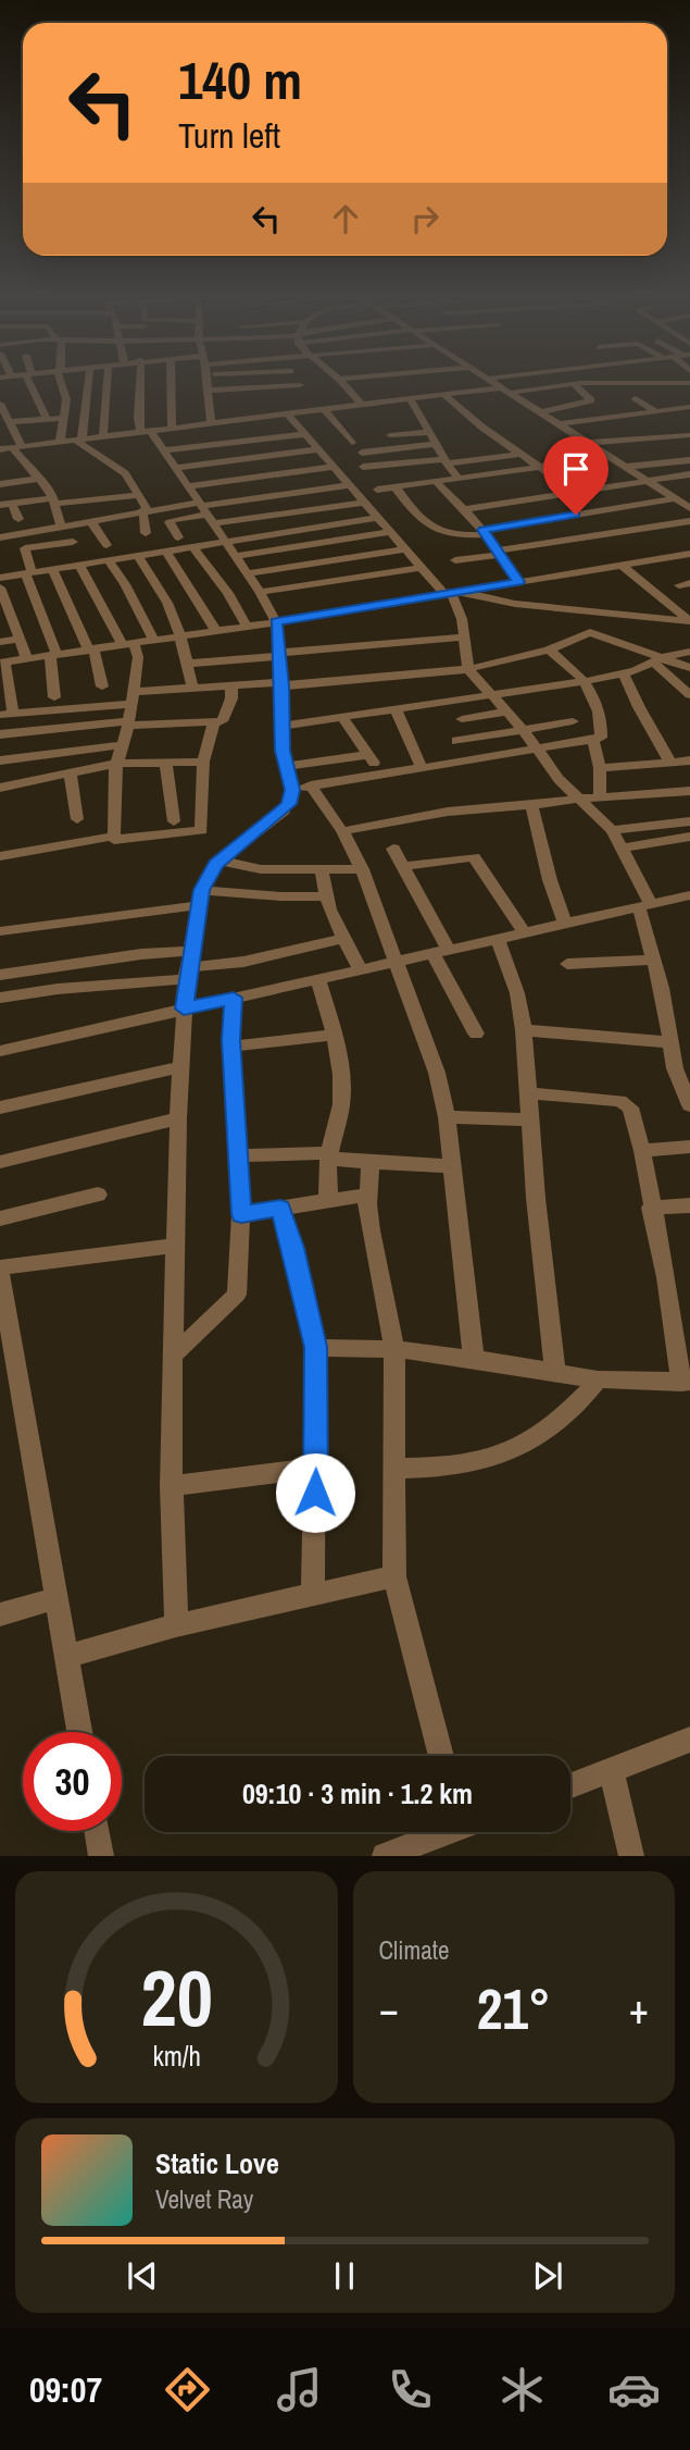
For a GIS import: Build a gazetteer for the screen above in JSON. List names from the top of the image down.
{
  "page": {
    "turn": ["140 m", "Turn left"],
    "limit": "30",
    "trip": "09:10 · 3 min · 1.2 km",
    "tile": "Climate",
    "heat": ["−", "21°", "+"],
    "song": ["Static Love", "Velvet Ray"],
    "tabs": "09:07",
    "gauge": ["20", "km/h"]
  }
}
